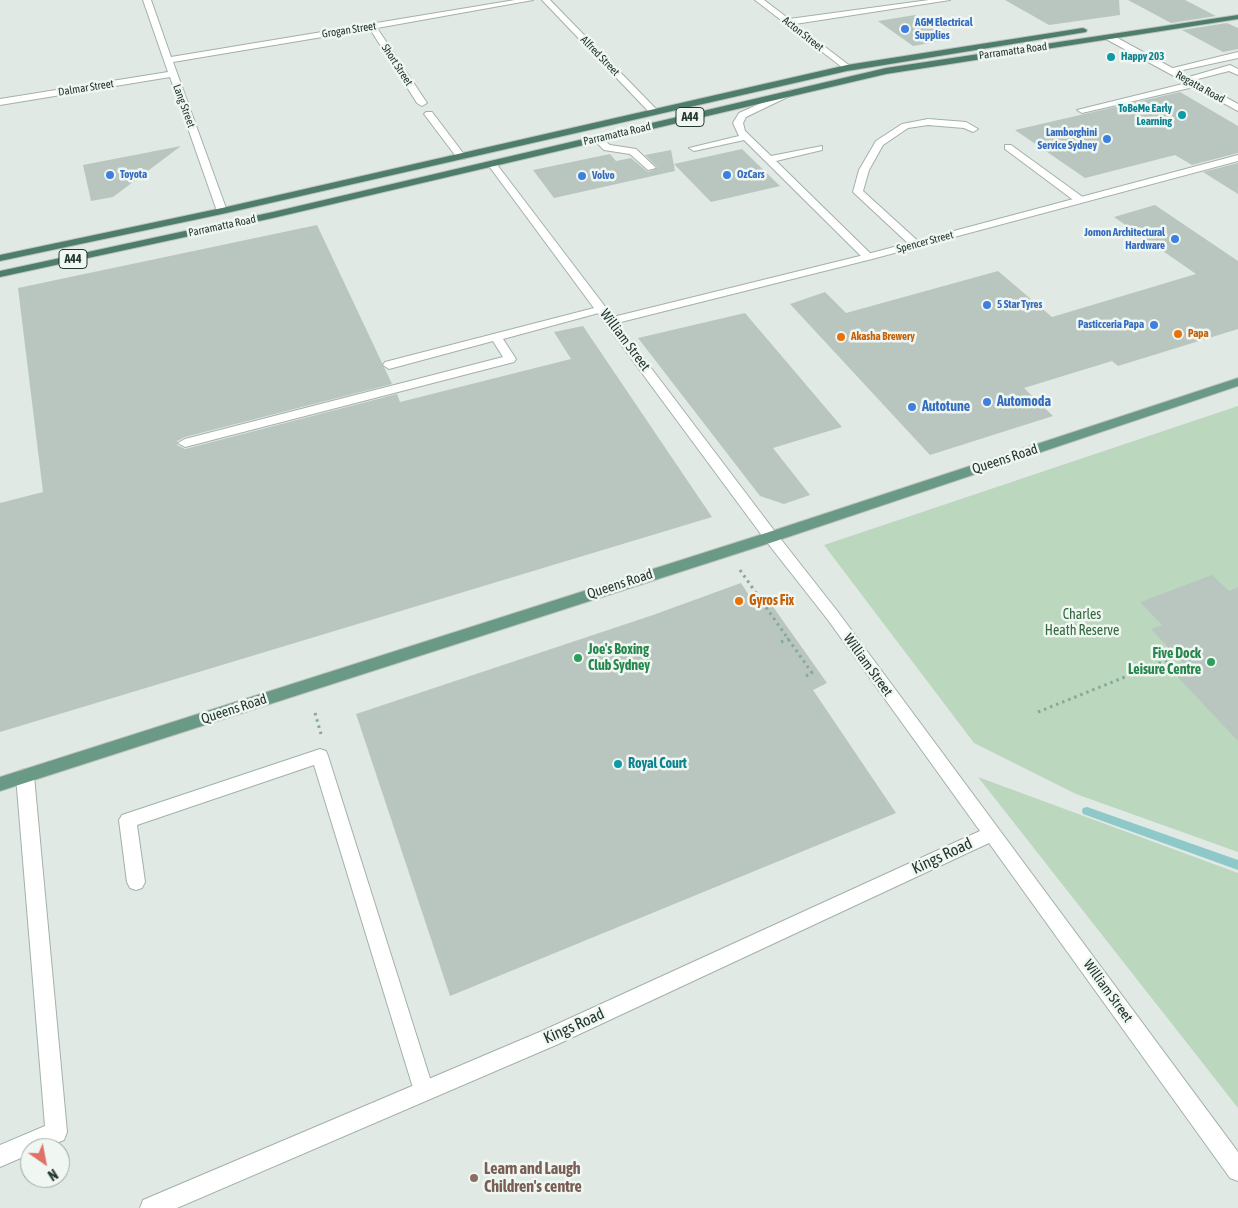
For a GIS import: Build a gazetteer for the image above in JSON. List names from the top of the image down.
{
  "streets": {
    "highway": ["Parramatta Road", "A44"],
    "main road": ["Queens Road"],
    "street": [
      "Grogan Street",
      "Acton Street",
      "Alfred Street",
      "Short Street",
      "Regatta Road",
      "Dalmar Street",
      "Lang Street",
      "Spencer Street",
      "William Street",
      "Kings Road"
    ]
  },
  "crossings": [
    ["Grogan Street", "Short Street"],
    ["Grogan Street", "Lang Street"],
    ["Acton Street", "Parramatta Road"],
    ["Parramatta Road", "Alfred Street"],
    ["Parramatta Road", "Regatta Road"],
    ["Parramatta Road", "Lang Street"],
    ["Parramatta Road", "William Street"],
    ["Dalmar Street", "Lang Street"],
    ["Spencer Street", "William Street"],
    ["William Street", "Queens Road"],
    ["William Street", "Kings Road"]
  ],
  "parks": ["Charles Heath Reserve"],
  "places": [
    "AGM Electrical Supplies",
    "Happy 203",
    "ToBeMe Early Learning",
    "Lamborghini Service Sydney",
    "Toyota",
    "OzCars",
    "Volvo",
    "Jomon Architectural Hardware",
    "5 Star Tyres",
    "Pasticceria Papa",
    "Papa",
    "Akasha Brewery",
    "Automoda",
    "Autotune",
    "Gyros Fix",
    "Joe's Boxing Club Sydney",
    "Five Dock Leisure Centre",
    "Royal Court",
    "Learn and Laugh Children's centre"
  ],
  "north": "bottom right"
}
